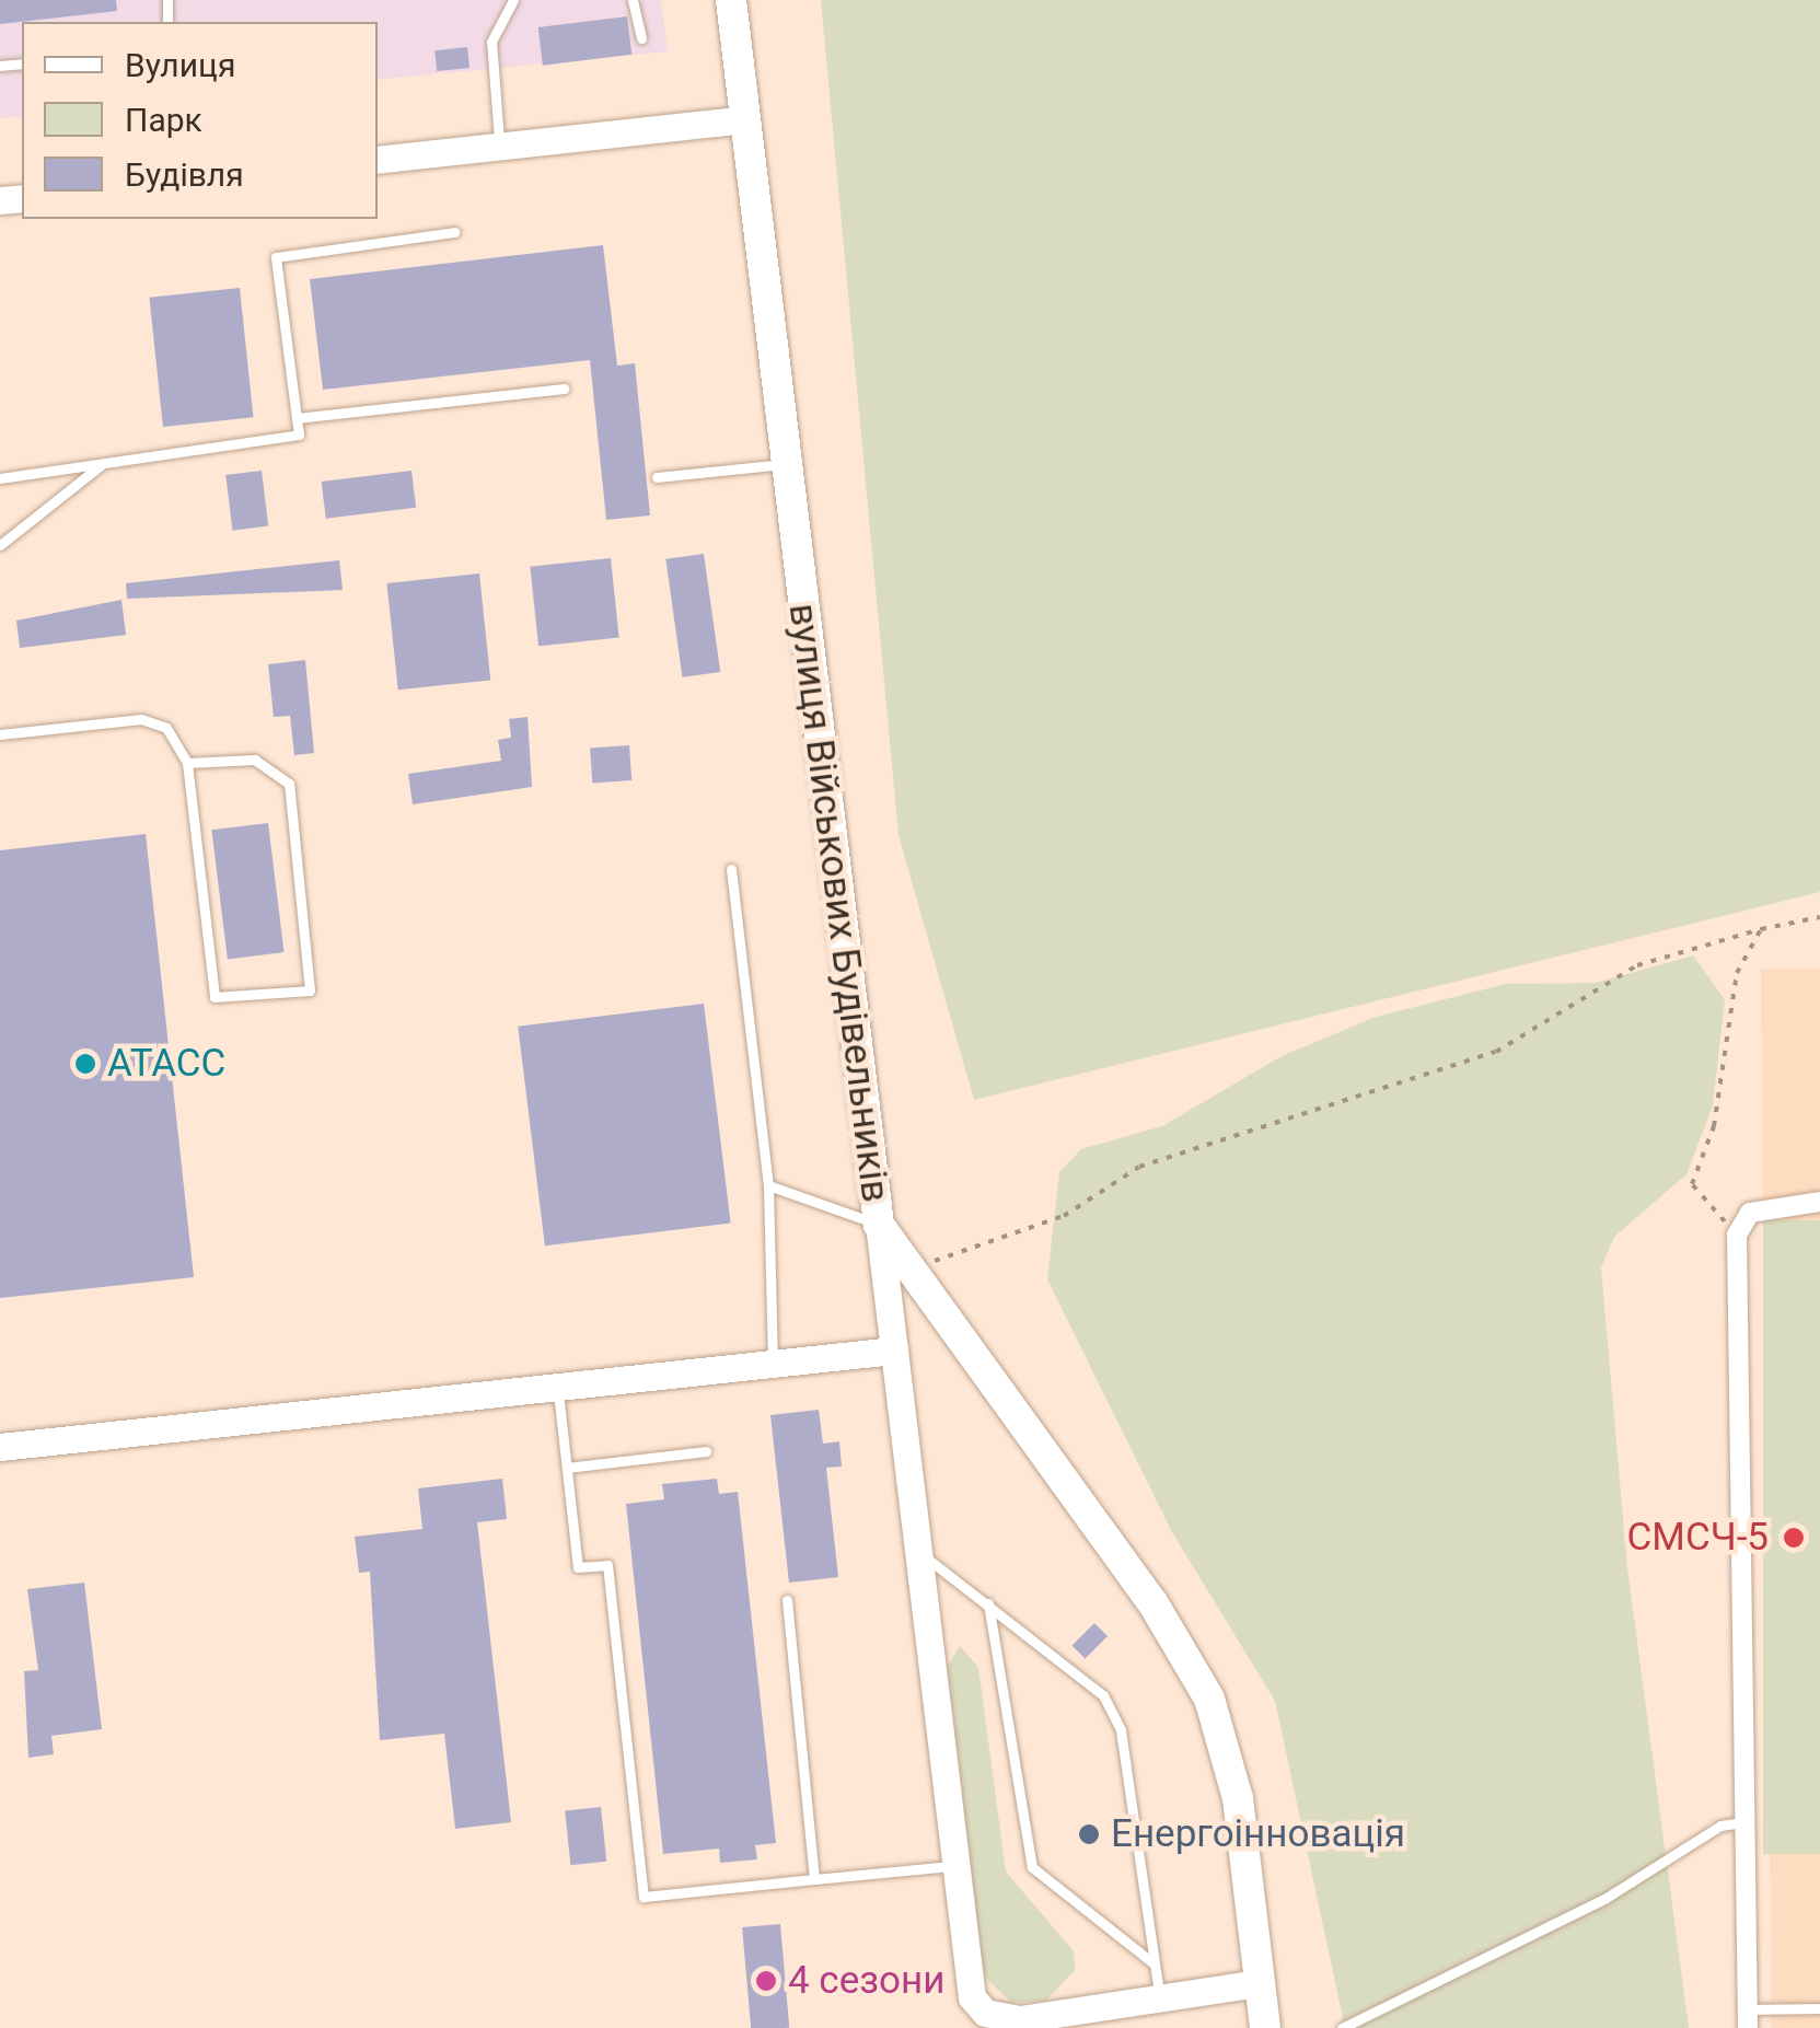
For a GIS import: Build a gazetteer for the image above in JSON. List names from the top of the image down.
{
  "streets": {
    "main road": ["вулиця Військових Будівельників"]
  },
  "places": [
    "АТАСС",
    "СМСЧ-5",
    "Енергоінновація",
    "4 сезони"
  ],
  "legend": ["Вулиця", "Парк", "Будівля"]
}
